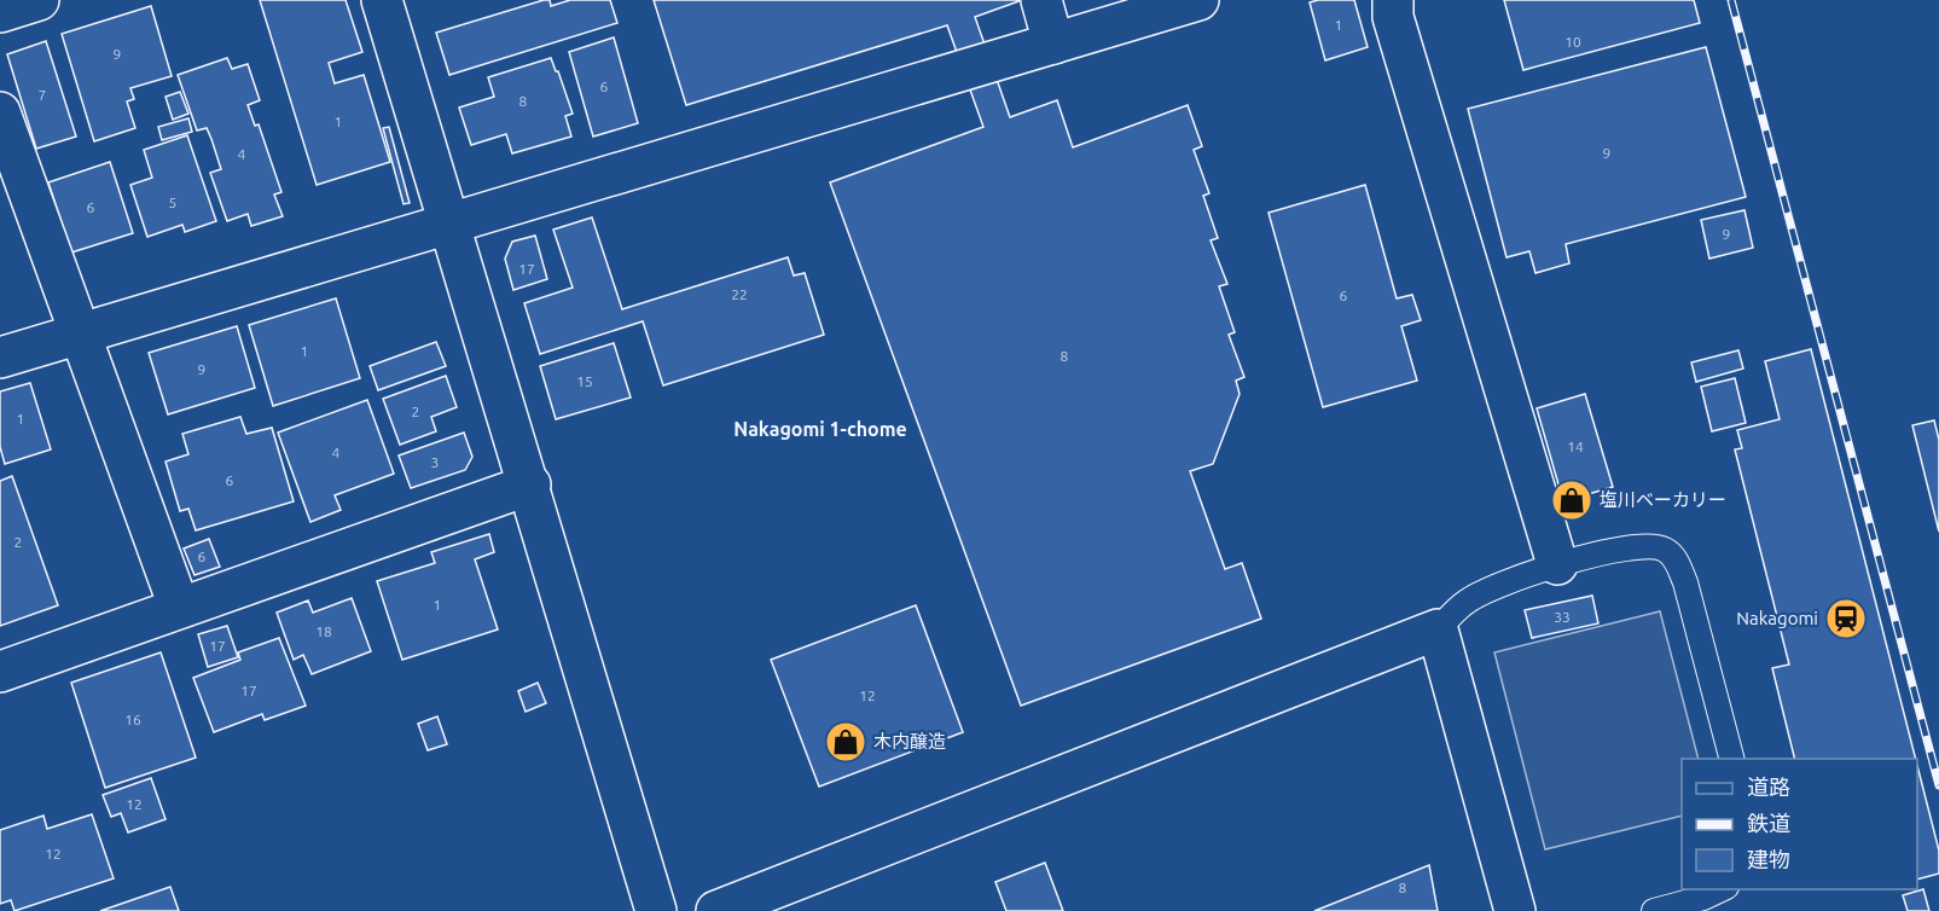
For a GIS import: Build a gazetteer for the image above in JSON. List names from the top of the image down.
{
  "districts": ["Nakagomi 1-chome"],
  "places": {
    "shop": ["塩川ベーカリー", "木内醸造"],
    "station": ["Nakagomi"]
  },
  "house_numbers": [
    "1",
    "10",
    "9",
    "6",
    "7",
    "8",
    "1",
    "9",
    "4",
    "5",
    "6",
    "9",
    "17",
    "22",
    "6",
    "1",
    "8",
    "9",
    "15",
    "2",
    "1",
    "14",
    "4",
    "3",
    "6",
    "2",
    "6",
    "1",
    "33",
    "18",
    "17",
    "17",
    "12",
    "16",
    "12",
    "12",
    "8"
  ],
  "legend": ["道路", "鉄道", "建物"]
}
